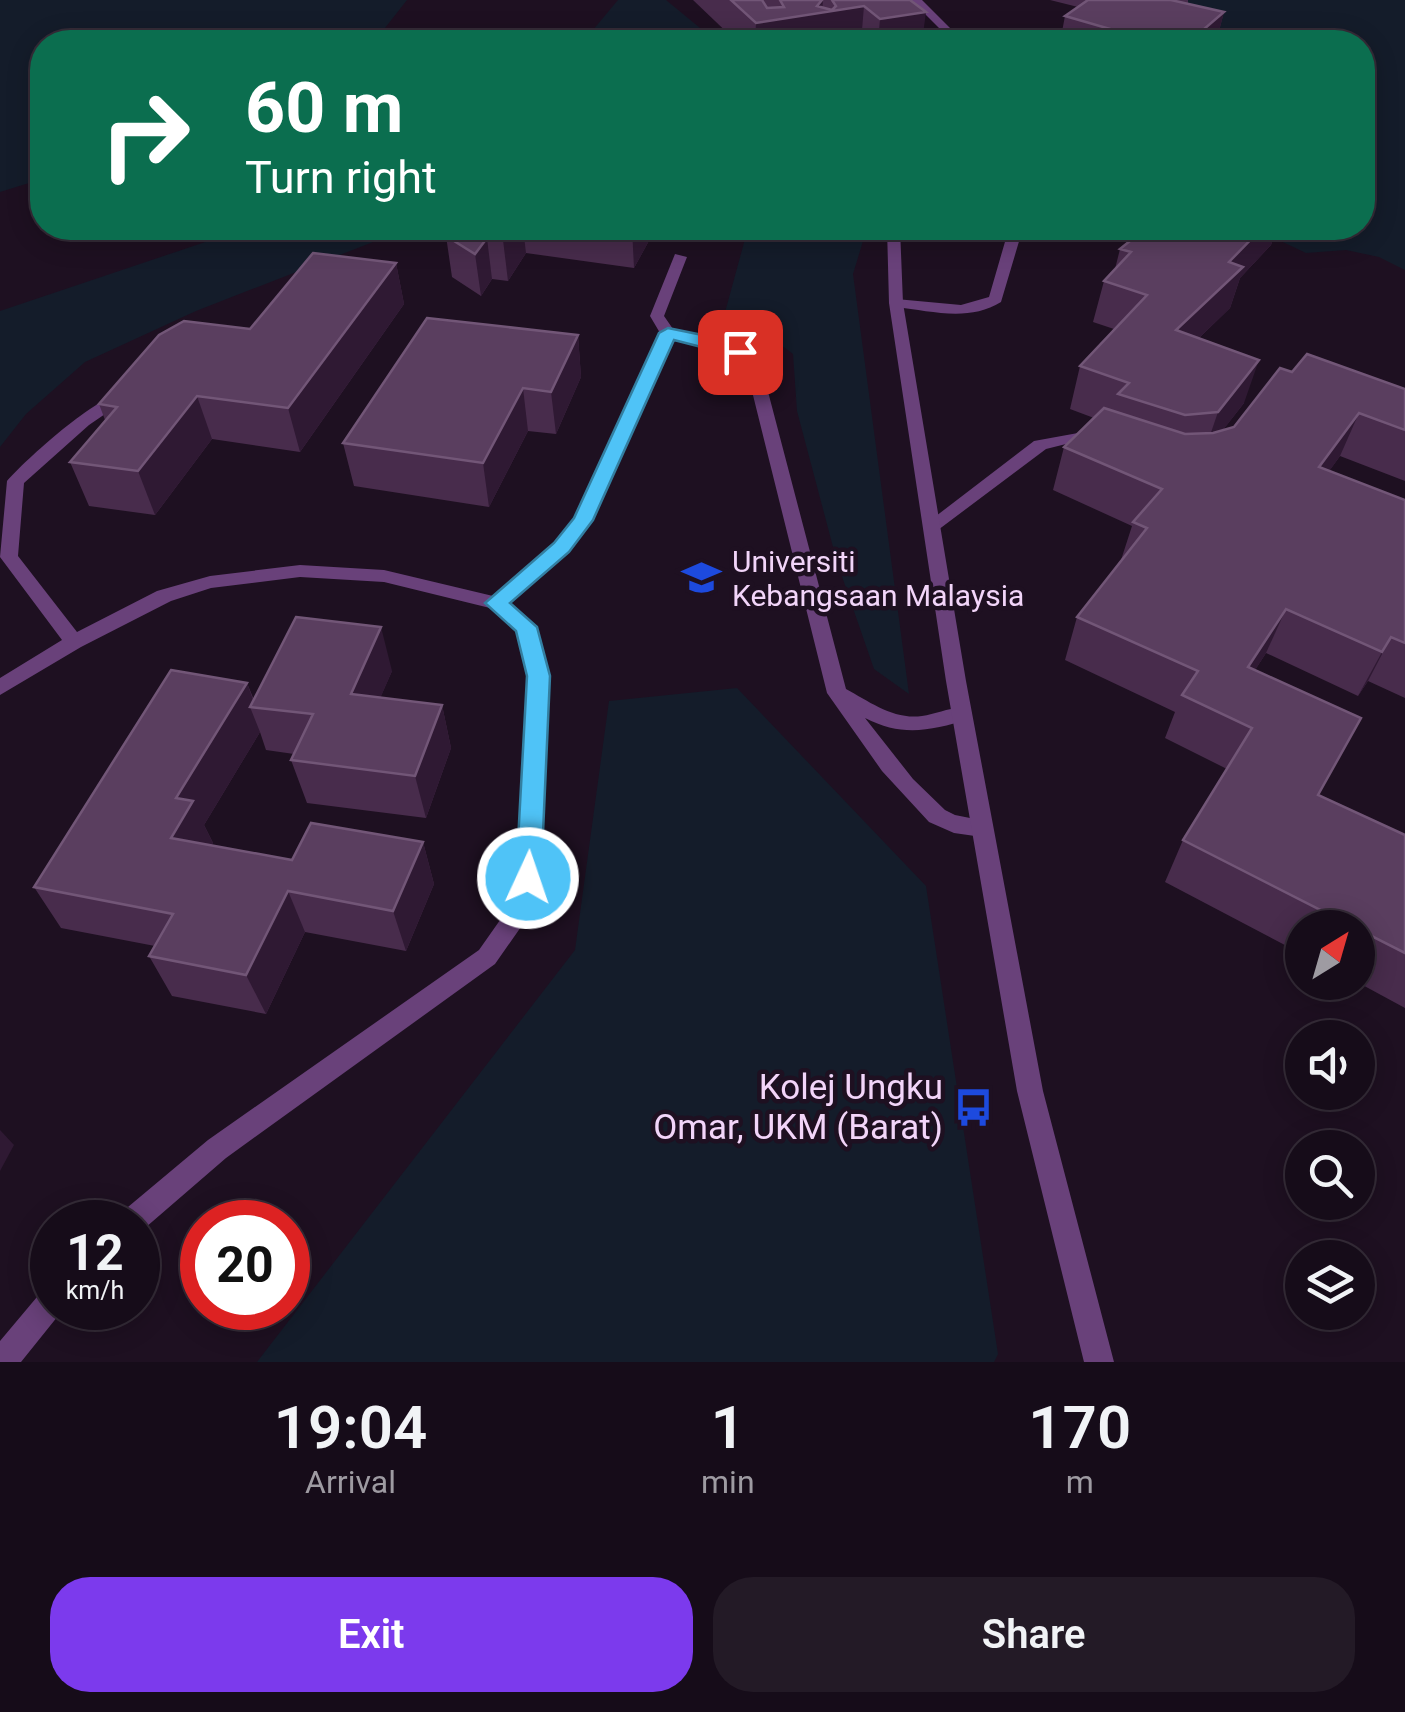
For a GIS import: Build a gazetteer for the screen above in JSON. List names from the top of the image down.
{
  "places": {
    "school or university": ["Universiti Kebangsaan Malaysia"],
    "bus stop": ["Kolej Ungku Omar, UKM (Barat)"]
  },
  "north": "top right",
  "page": {
    "turn": ["60 m", "Turn right"],
    "speed": "12 km/h",
    "limit": "20",
    "eta": [
      "19:04",
      "Arrival",
      "1",
      "min",
      "170",
      "m"
    ],
    "buttons": ["Exit", "Share"]
  }
}
